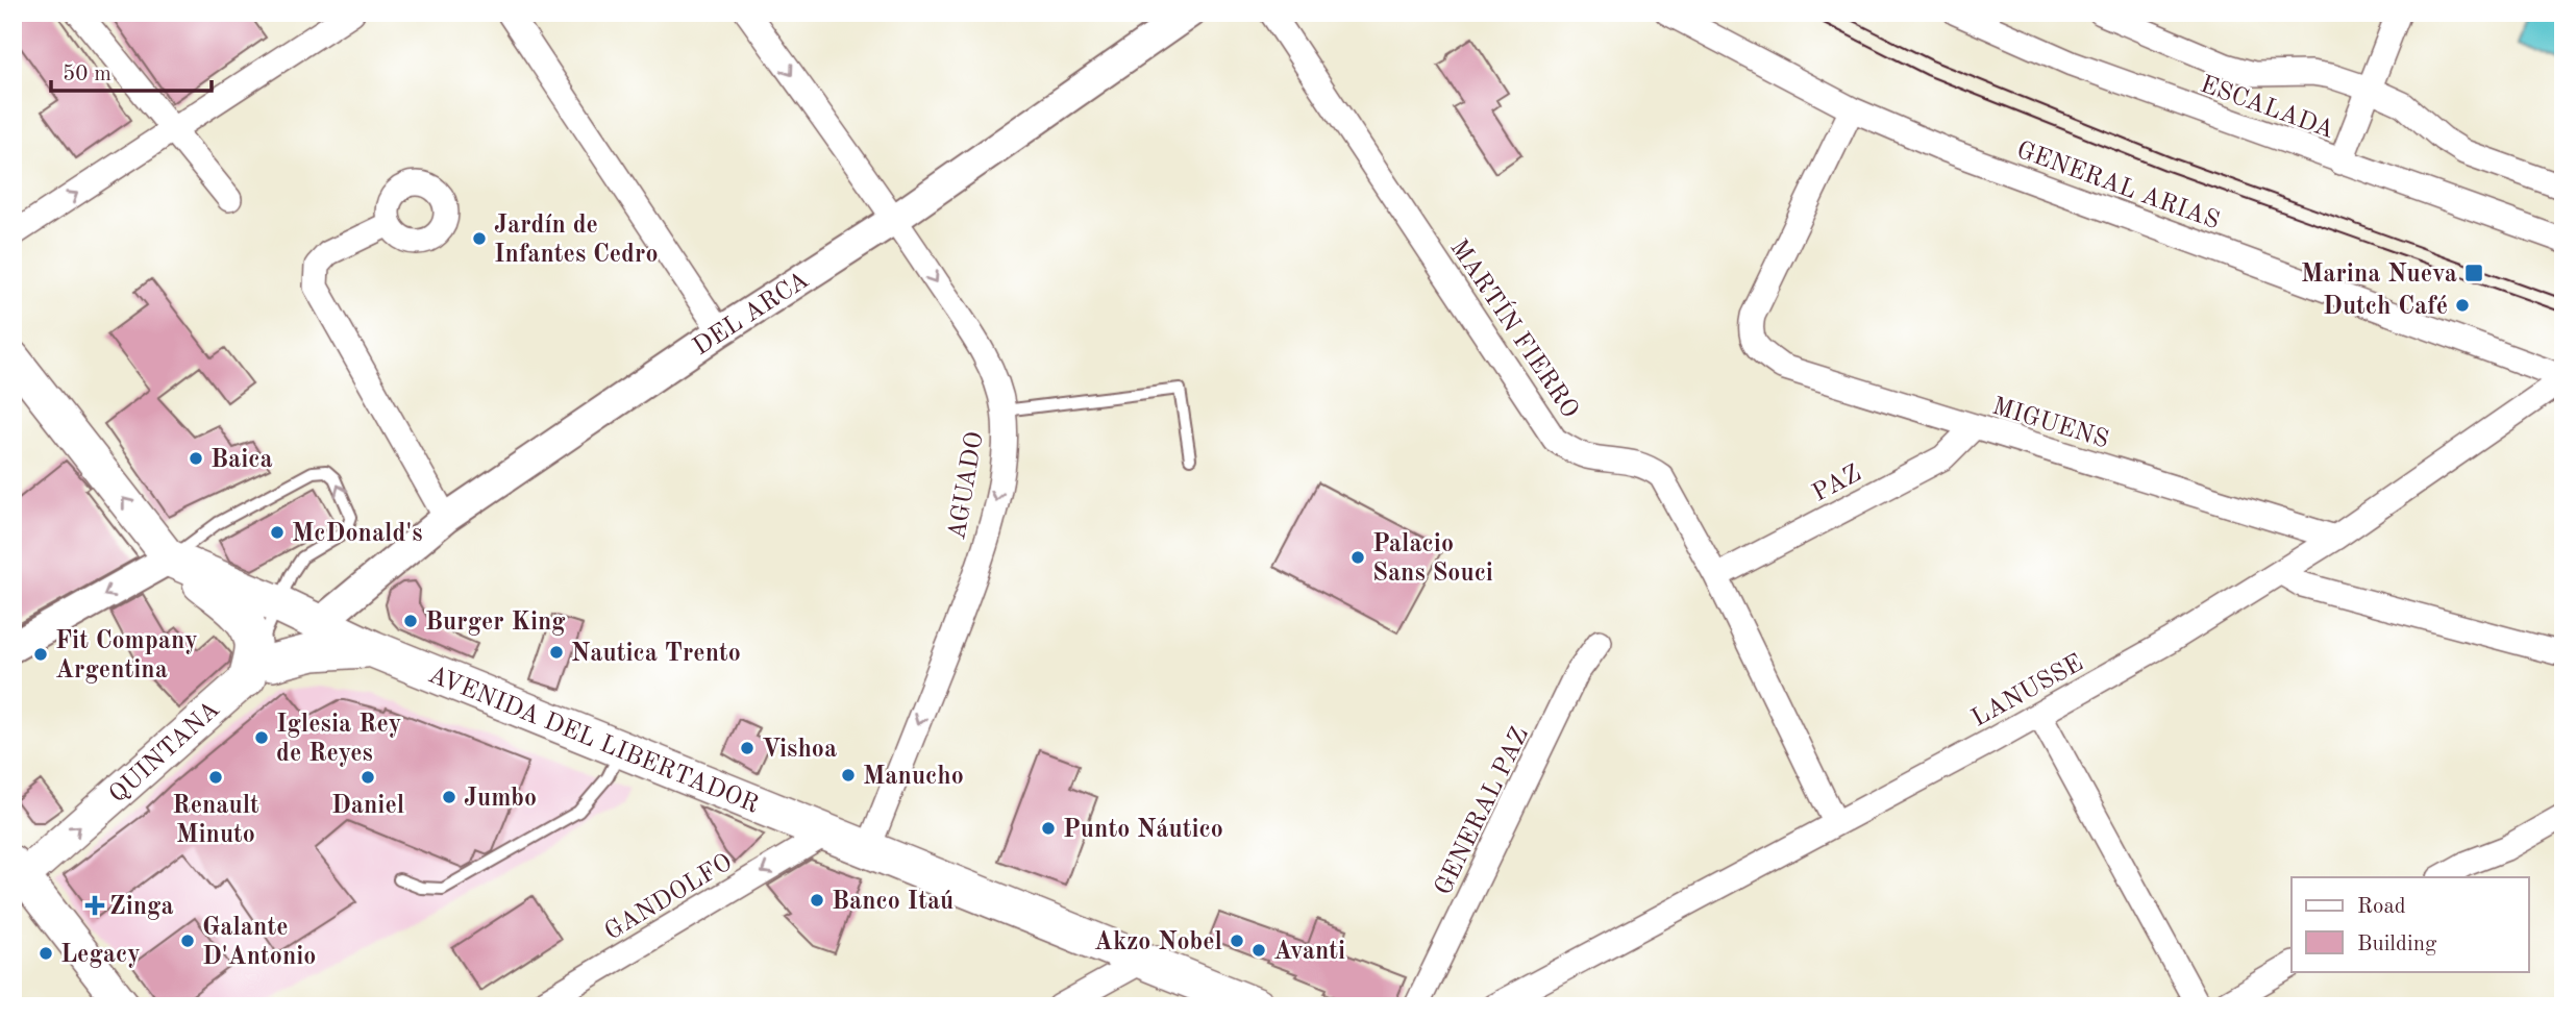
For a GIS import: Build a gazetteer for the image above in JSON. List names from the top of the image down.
{
  "streets": {
    "main road": ["AVENIDA DEL LIBERTADOR", "QUINTANA"],
    "street": [
      "ESCALADA",
      "GENERAL ARIAS",
      "DEL ARCA",
      "MARTÍN FIERRO",
      "MIGUENS",
      "PAZ",
      "AGUADO",
      "LANUSSE",
      "GENERAL PAZ",
      "GANDOLFO"
    ]
  },
  "crossings": [
    ["GENERAL ARIAS", "MIGUENS"],
    ["GENERAL ARIAS", "LANUSSE"],
    ["DEL ARCA", "AGUADO"],
    ["DEL ARCA", "AVENIDA DEL LIBERTADOR"],
    ["DEL ARCA", "QUINTANA"],
    ["MARTÍN FIERRO", "PAZ"],
    ["MARTÍN FIERRO", "LANUSSE"],
    ["MIGUENS", "PAZ"],
    ["MIGUENS", "LANUSSE"],
    ["AGUADO", "AVENIDA DEL LIBERTADOR"],
    ["AVENIDA DEL LIBERTADOR", "QUINTANA"],
    ["AVENIDA DEL LIBERTADOR", "GANDOLFO"]
  ],
  "one_way": ["AGUADO", "QUINTANA", "GANDOLFO"],
  "places": {
    "other": [
      "Jardín de Infantes Cedro",
      "Dutch Café",
      "Baica",
      "McDonald's",
      "Palacio Sans Souci",
      "Burger King",
      "Nautica Trento",
      "Fit Company Argentina",
      "Iglesia Rey de Reyes",
      "Vishoa",
      "Manucho",
      "Renault Minuto",
      "Daniel",
      "Jumbo",
      "Punto Náutico",
      "Banco Itaú",
      "Galante D'Antonio",
      "Akzo Nobel",
      "Avanti",
      "Legacy"
    ],
    "transit": ["Marina Nueva"],
    "health": ["Zinga"]
  },
  "legend": ["Road", "Building"],
  "scale_bar": "50 m"
}
